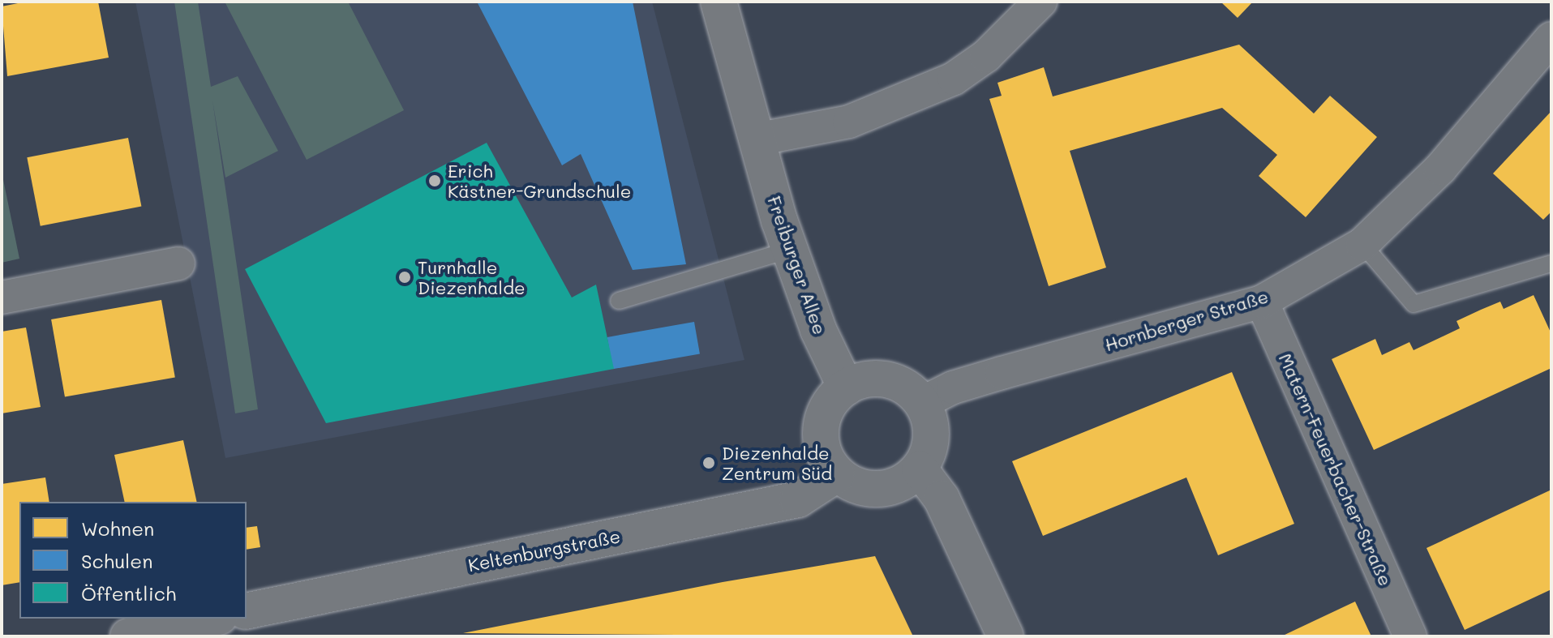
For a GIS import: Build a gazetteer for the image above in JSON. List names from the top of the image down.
{
  "streets": {
    "street": [
      "Freiburger Allee",
      "Hornberger Straße",
      "Matern-Feuerbacher-Straße",
      "Keltenburgstraße"
    ]
  },
  "crossings": [
    ["Freiburger Allee", "Hornberger Straße"],
    ["Freiburger Allee", "Keltenburgstraße"],
    ["Hornberger Straße", "Matern-Feuerbacher-Straße"],
    ["Hornberger Straße", "Keltenburgstraße"]
  ],
  "places": ["Erich Kästner-Grundschule", "Turnhalle Diezenhalde", "Diezenhalde Zentrum Süd"],
  "legend": ["Wohnen", "Schulen", "Öffentlich"]
}
